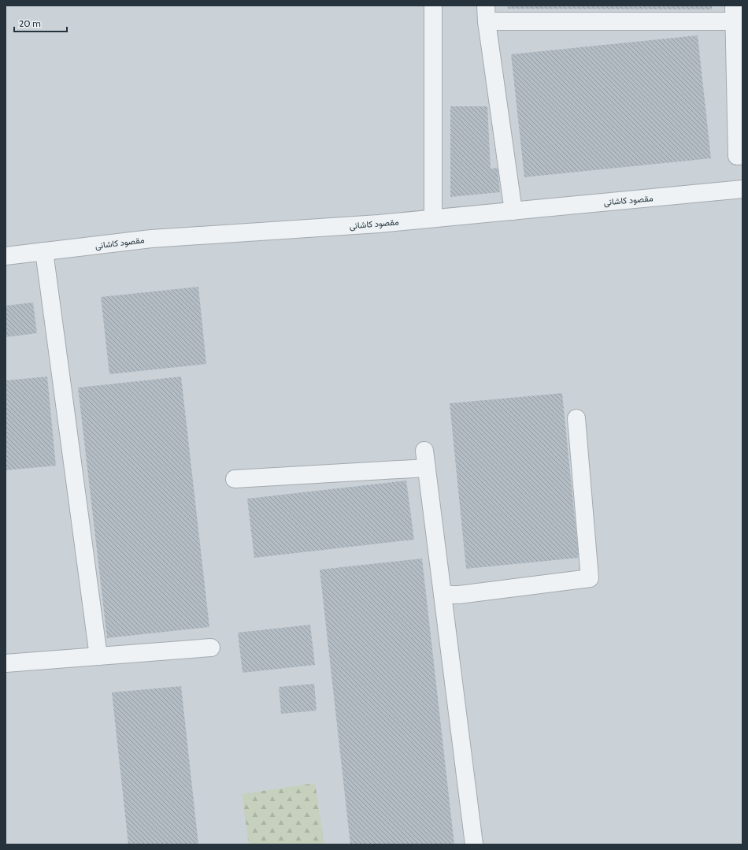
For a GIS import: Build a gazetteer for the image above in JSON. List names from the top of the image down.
{
  "streets": {
    "lane": ["مقصود کاشانی"]
  },
  "scale_bar": "20 m"
}
